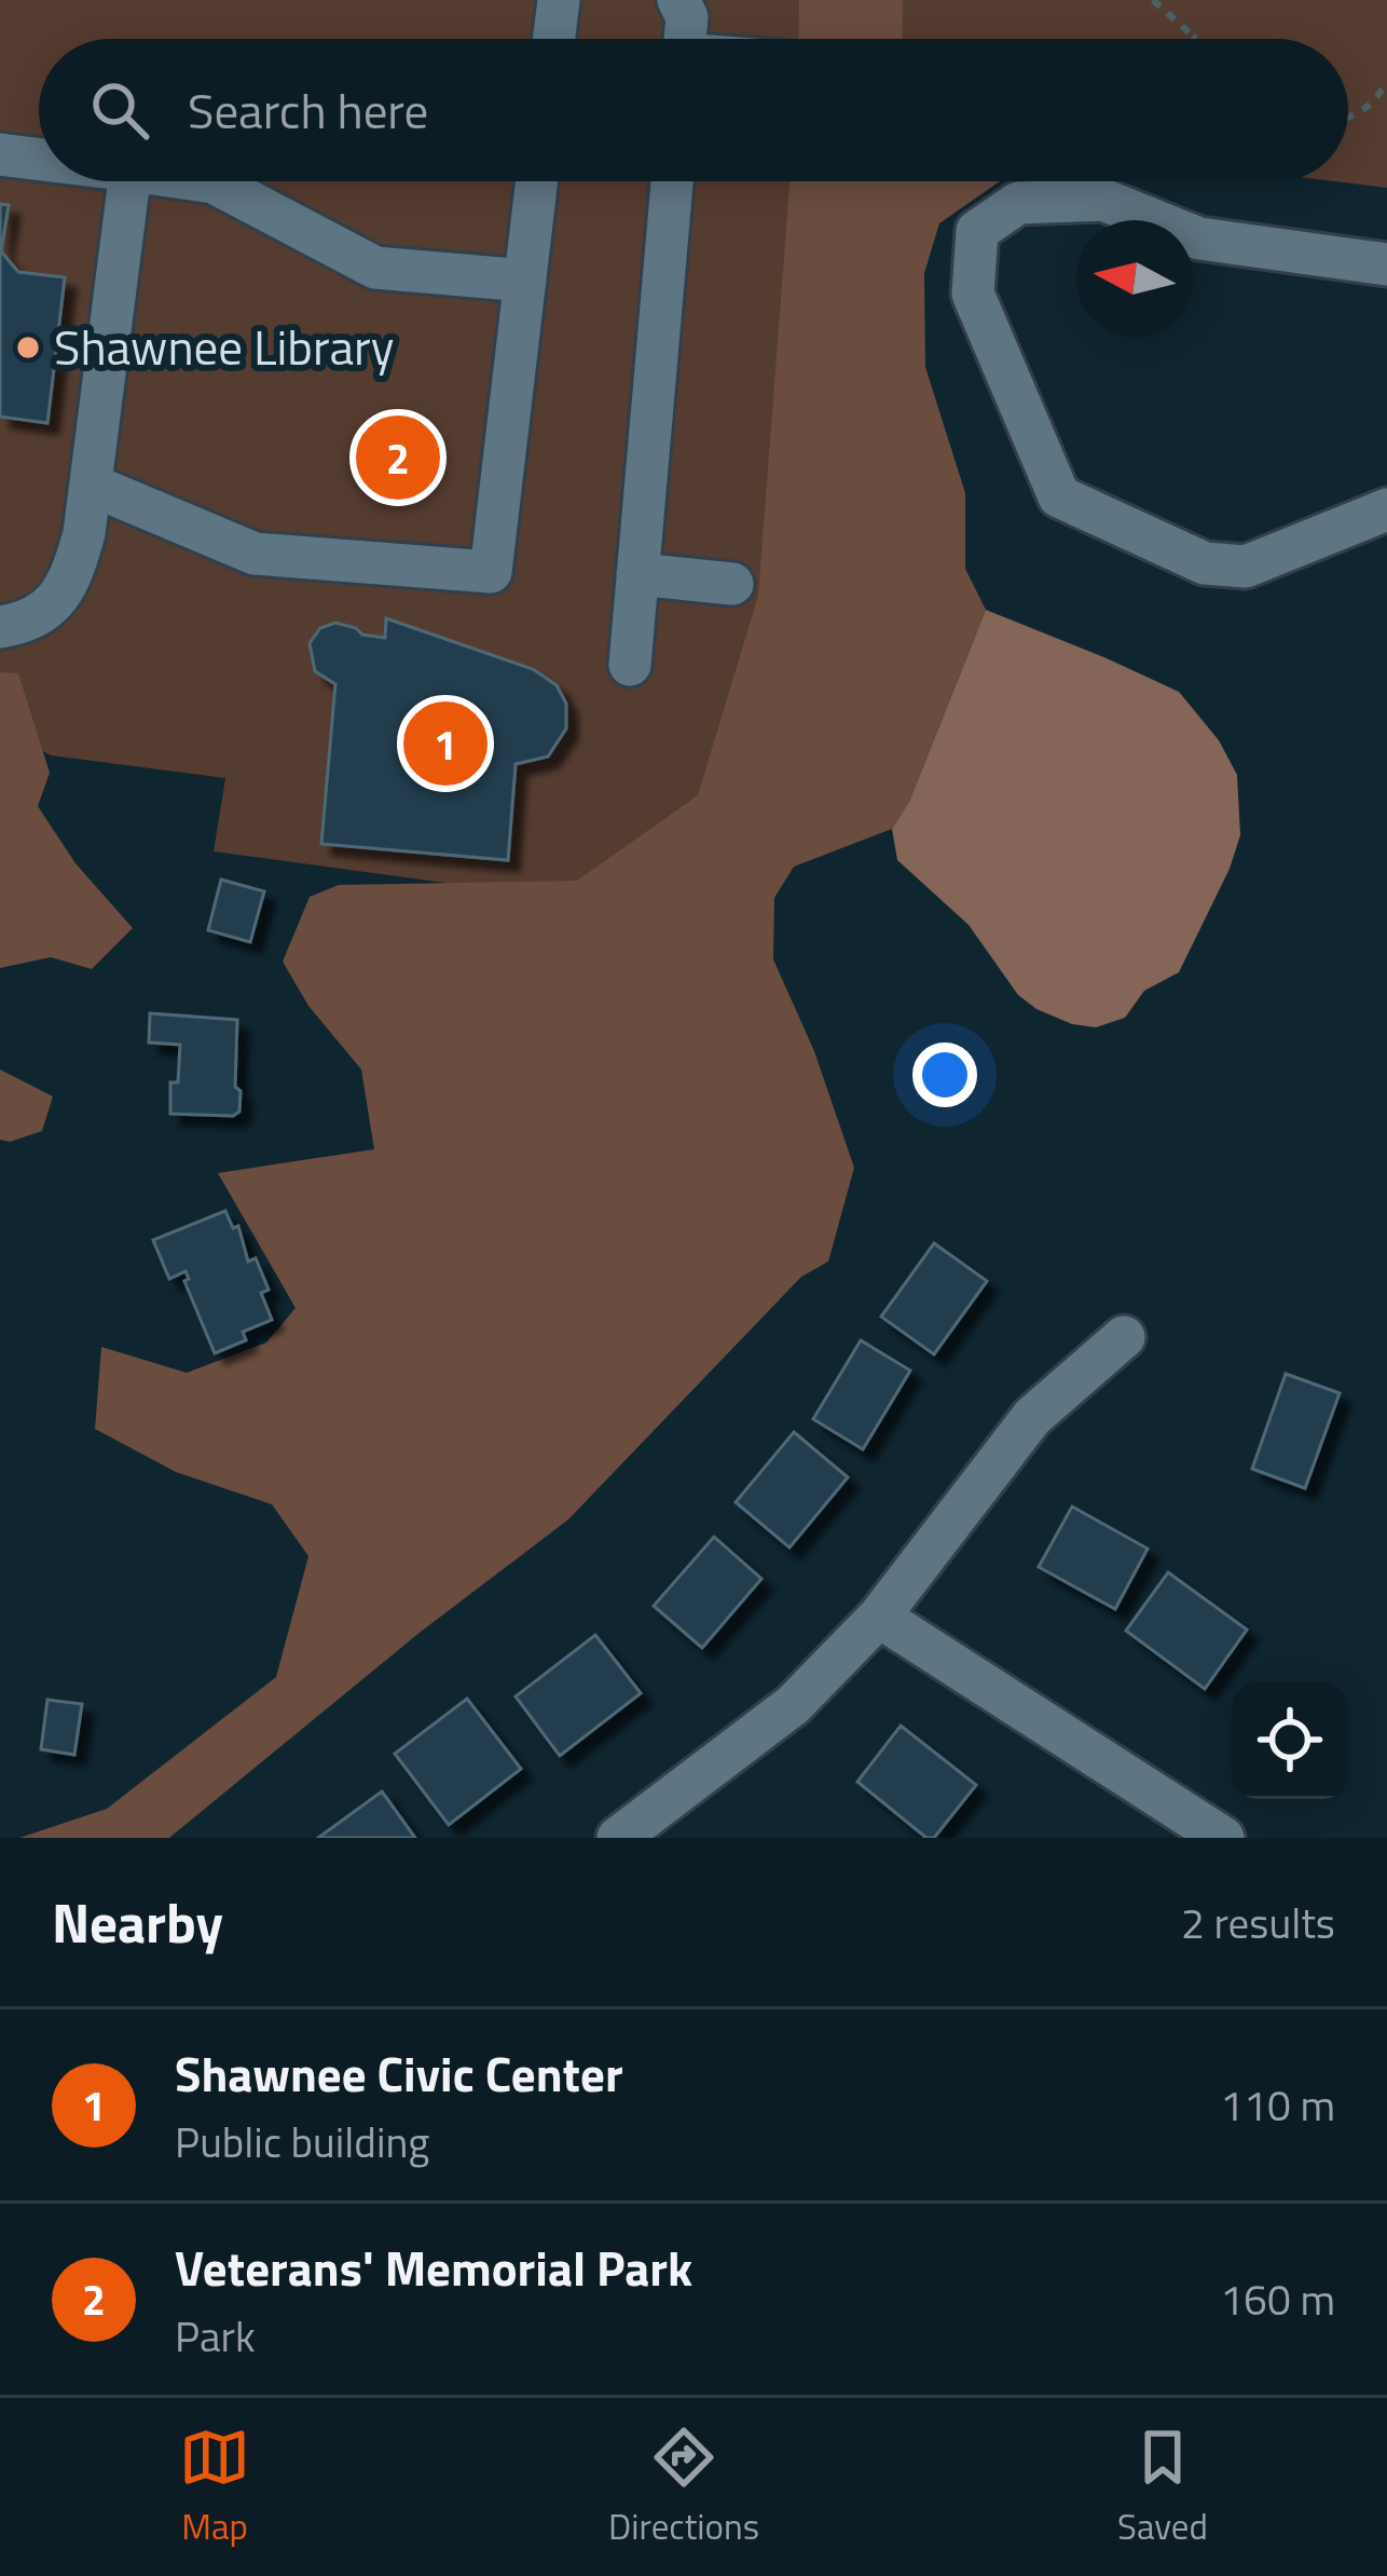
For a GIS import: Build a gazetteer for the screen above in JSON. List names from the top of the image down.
{
  "places": ["Shawnee Library"],
  "north": "left",
  "page": {
    "search": "Search here",
    "pins": ["2", "1"],
    "heading": ["Nearby", "2 results"],
    "list": [
      {
        "mark": "1",
        "name": "Shawnee Civic Center",
        "note": "Public building",
        "value": "110 m"
      },
      {
        "mark": "2",
        "name": "Veterans' Memorial Park",
        "note": "Park",
        "value": "160 m"
      }
    ],
    "nav": ["Map", "Directions", "Saved"]
  }
}
